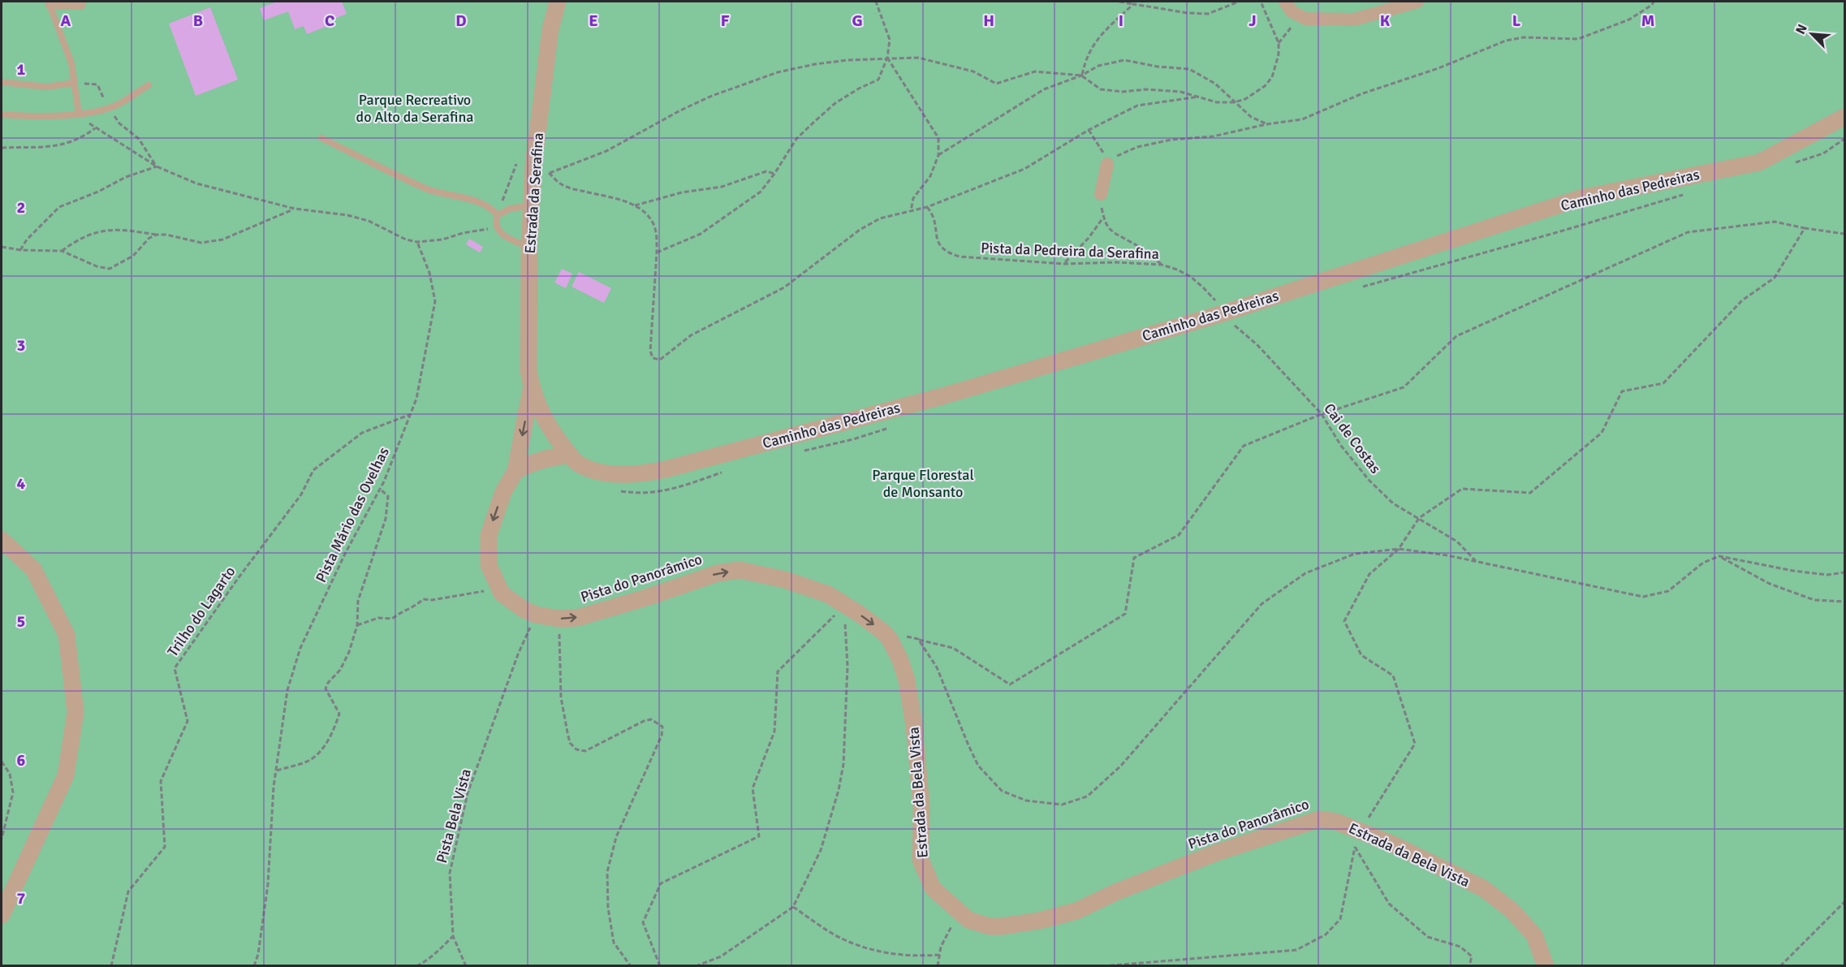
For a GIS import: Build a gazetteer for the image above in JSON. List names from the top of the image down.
{
  "streets": {
    "street": ["Caminho das Pedreiras", "Estrada da Serafina", "Estrada da Bela Vista"],
    "path": [
      "Pista da Pedreira da Serafina",
      "Cai de Costas",
      "Pista Mário das Ovelhas",
      "Trilho do Lagarto",
      "Pista Bela Vista"
    ]
  },
  "crossings": [
    ["Caminho das Pedreiras", "Estrada da Serafina"],
    ["Caminho das Pedreiras", "Pista da Pedreira da Serafina"],
    ["Caminho das Pedreiras", "Cai de Costas"],
    ["Pista da Pedreira da Serafina", "Cai de Costas"],
    ["Pista Mário das Ovelhas", "Trilho do Lagarto"]
  ],
  "parks": ["Parque Recreativo do Alto da Serafina", "Parque Florestal de Monsanto"],
  "north": "top left",
  "grid": {
    "columns": [
      "A",
      "B",
      "C",
      "D",
      "E",
      "F",
      "G",
      "H",
      "I",
      "J",
      "K",
      "L",
      "M"
    ],
    "rows": [
      "1",
      "2",
      "3",
      "4",
      "5",
      "6",
      "7"
    ]
  }
}
